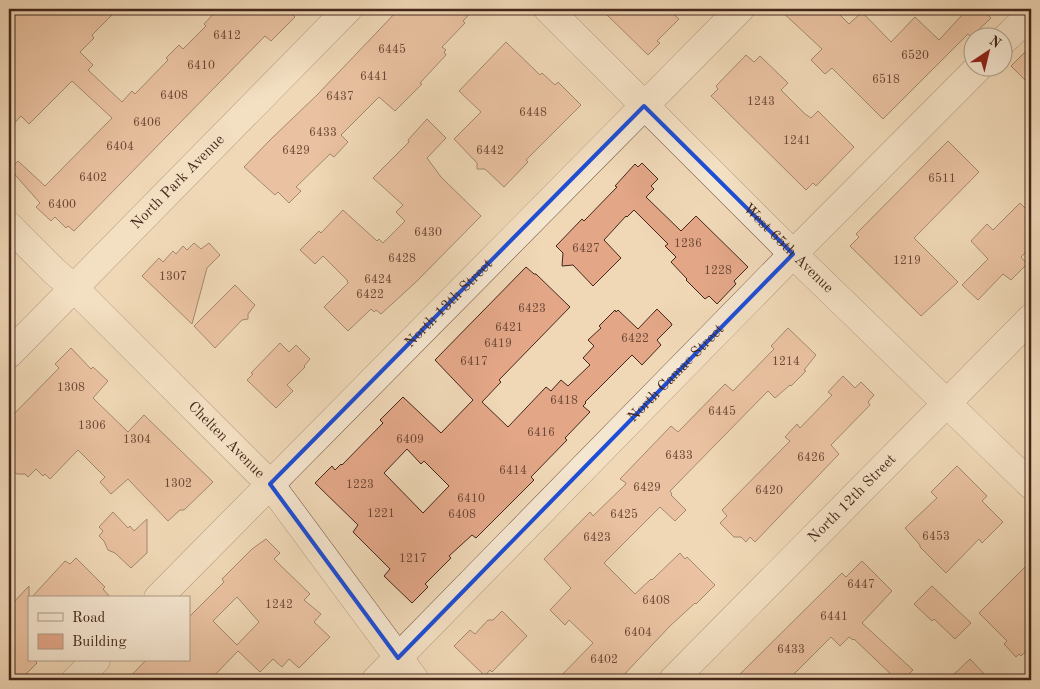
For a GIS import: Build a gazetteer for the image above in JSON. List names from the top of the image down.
{
  "streets": {
    "street": [
      "North Park Avenue",
      "West 65th Avenue",
      "North 13th Street",
      "North Camac Street",
      "Chelten Avenue",
      "North 12th Street"
    ]
  },
  "crossings": [
    ["North Park Avenue", "Chelten Avenue"],
    ["West 65th Avenue", "North 13th Street"],
    ["West 65th Avenue", "North Camac Street"],
    ["West 65th Avenue", "North 12th Street"],
    ["North 13th Street", "Chelten Avenue"],
    ["North Camac Street", "Chelten Avenue"]
  ],
  "house_numbers": [
    "6412",
    "6445",
    "6520",
    "6410",
    "6441",
    "6518",
    "6408",
    "6437",
    "1243",
    "6448",
    "6406",
    "6433",
    "1241",
    "6404",
    "6429",
    "6442",
    "6402",
    "6511",
    "6400",
    "6430",
    "1236",
    "6427",
    "6428",
    "1219",
    "1228",
    "1307",
    "6424",
    "6422",
    "6423",
    "6421",
    "6422",
    "6419",
    "6417",
    "1214",
    "1308",
    "6418",
    "6445",
    "1306",
    "6416",
    "1304",
    "6409",
    "6433",
    "6426",
    "6414",
    "1302",
    "1223",
    "6429",
    "6420",
    "6410",
    "1221",
    "6408",
    "6425",
    "6453",
    "6423",
    "1217",
    "6447",
    "6408",
    "1242",
    "6441",
    "6404",
    "6433",
    "6402"
  ],
  "legend": ["Road", "Building"],
  "north": "top right"
}
